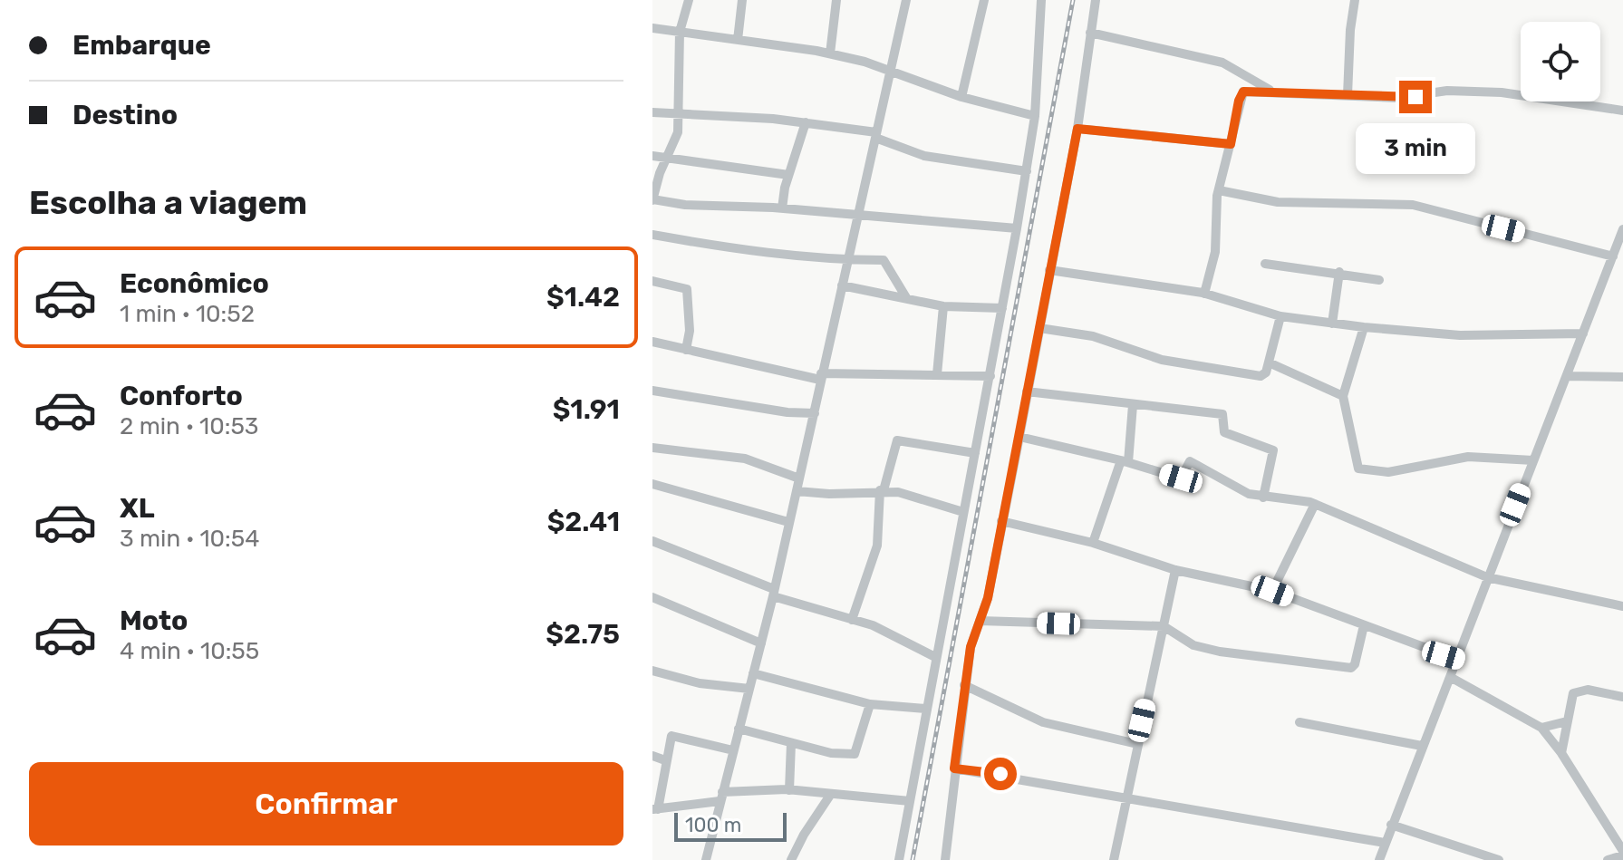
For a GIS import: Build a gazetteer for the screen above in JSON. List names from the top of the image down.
{
  "scale_bar": "100 m",
  "page": {
    "banner": ["Embarque", "Destino"],
    "bubble": "3 min",
    "heading": "Escolha a viagem",
    "list": [
      {
        "name": "Econômico",
        "note": "1 min · 10:52",
        "value": "$1.42"
      },
      {
        "name": "Conforto",
        "note": "2 min · 10:53",
        "value": "$1.91"
      },
      {
        "name": "XL",
        "note": "3 min · 10:54",
        "value": "$2.41"
      },
      {
        "name": "Moto",
        "note": "4 min · 10:55",
        "value": "$2.75"
      }
    ],
    "buttons": "Confirmar",
    "scale": "100 m"
  }
}
